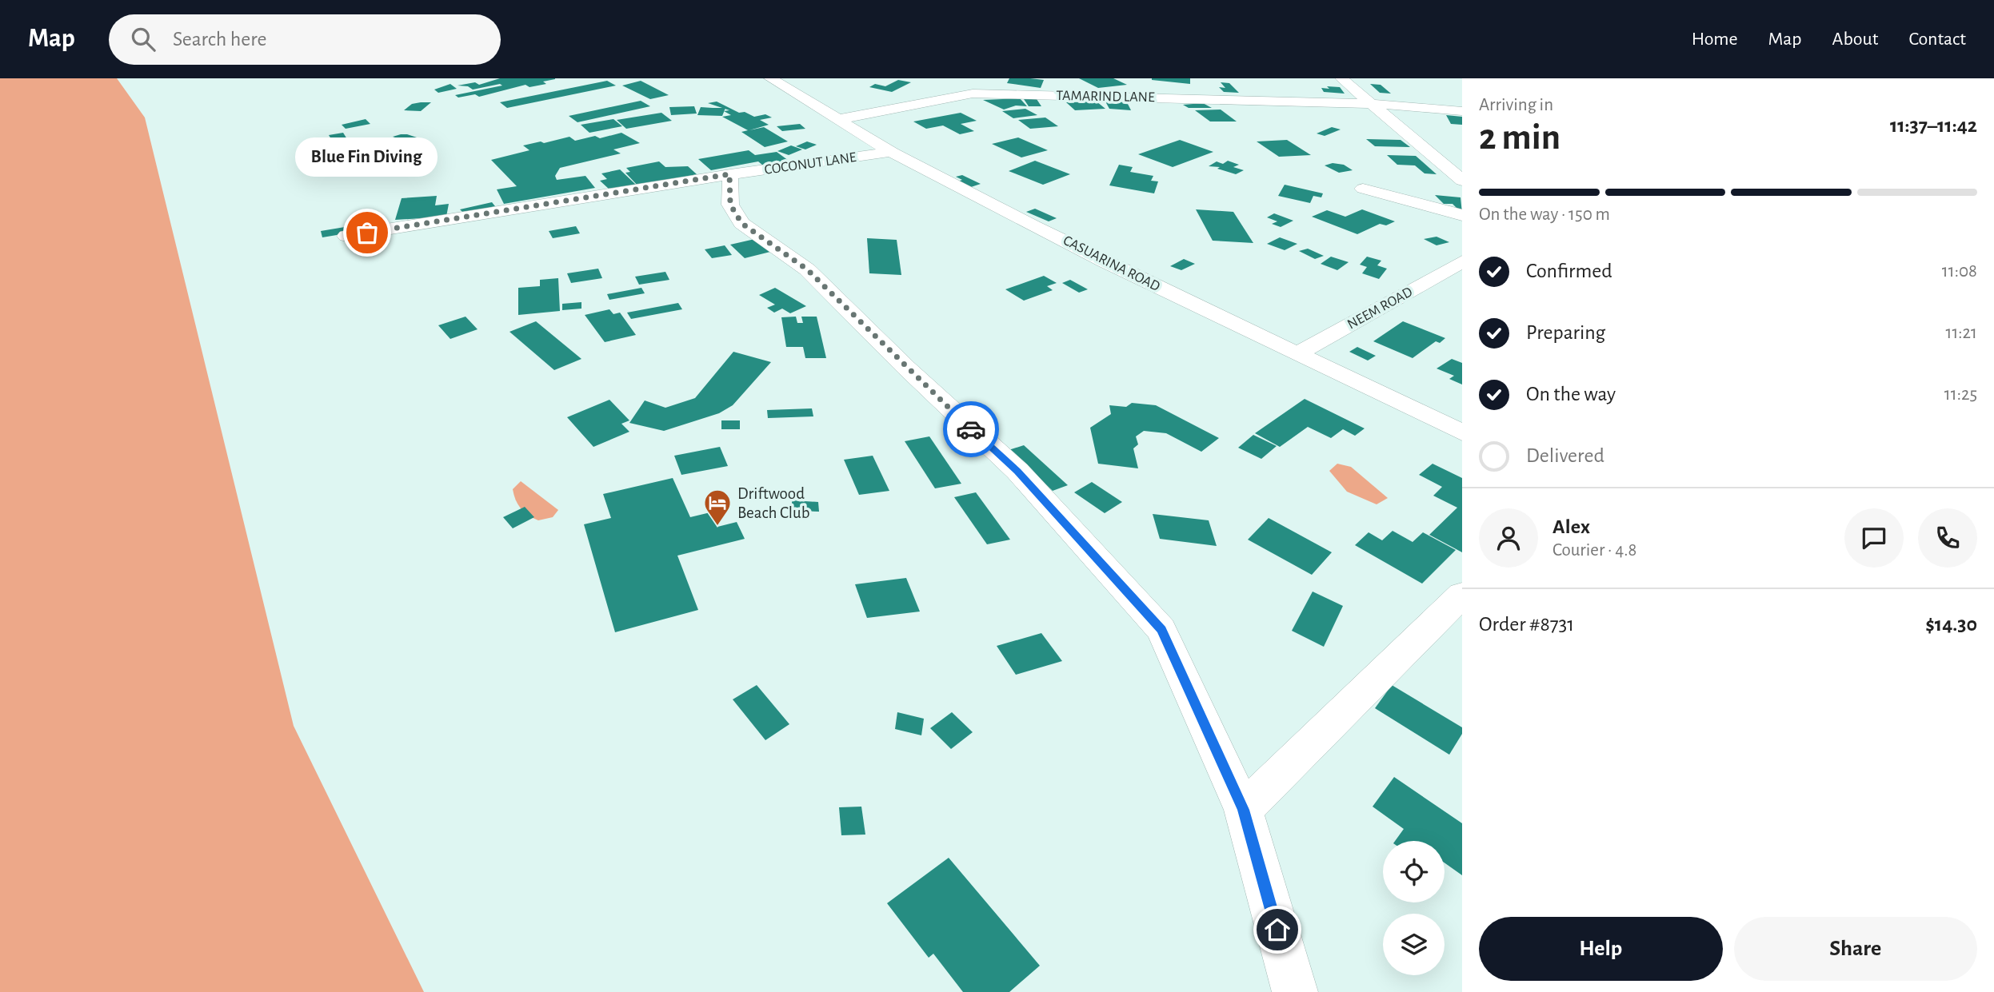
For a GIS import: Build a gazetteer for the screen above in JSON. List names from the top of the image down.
{
  "streets": {
    "street": [
      "TAMARIND LANE",
      "COCONUT LANE",
      "CASUARINA ROAD",
      "NEEM ROAD"
    ]
  },
  "crossings": [
    ["TAMARIND LANE", "CASUARINA ROAD"],
    ["COCONUT LANE", "CASUARINA ROAD"],
    ["CASUARINA ROAD", "NEEM ROAD"]
  ],
  "places": {
    "other": ["Blue Fin Diving"],
    "hotel": ["Driftwood Beach Club"]
  },
  "page": {
    "header": "Map",
    "search": "Search here",
    "nav": [
      "Home",
      "Map",
      "About",
      "Contact"
    ],
    "heading": ["2 min", "Arriving in", "11:37–11:42"],
    "panel": [
      "Alex",
      "Courier · 4.8",
      "Order #8731",
      "$14.30"
    ],
    "bubble": "Blue Fin Diving",
    "bar": "On the way · 150 m",
    "list": [
      ["Confirmed", "11:08"],
      ["Preparing", "11:21"],
      ["On the way", "11:25"],
      "Delivered"
    ],
    "buttons": ["Help", "Share"]
  }
}
